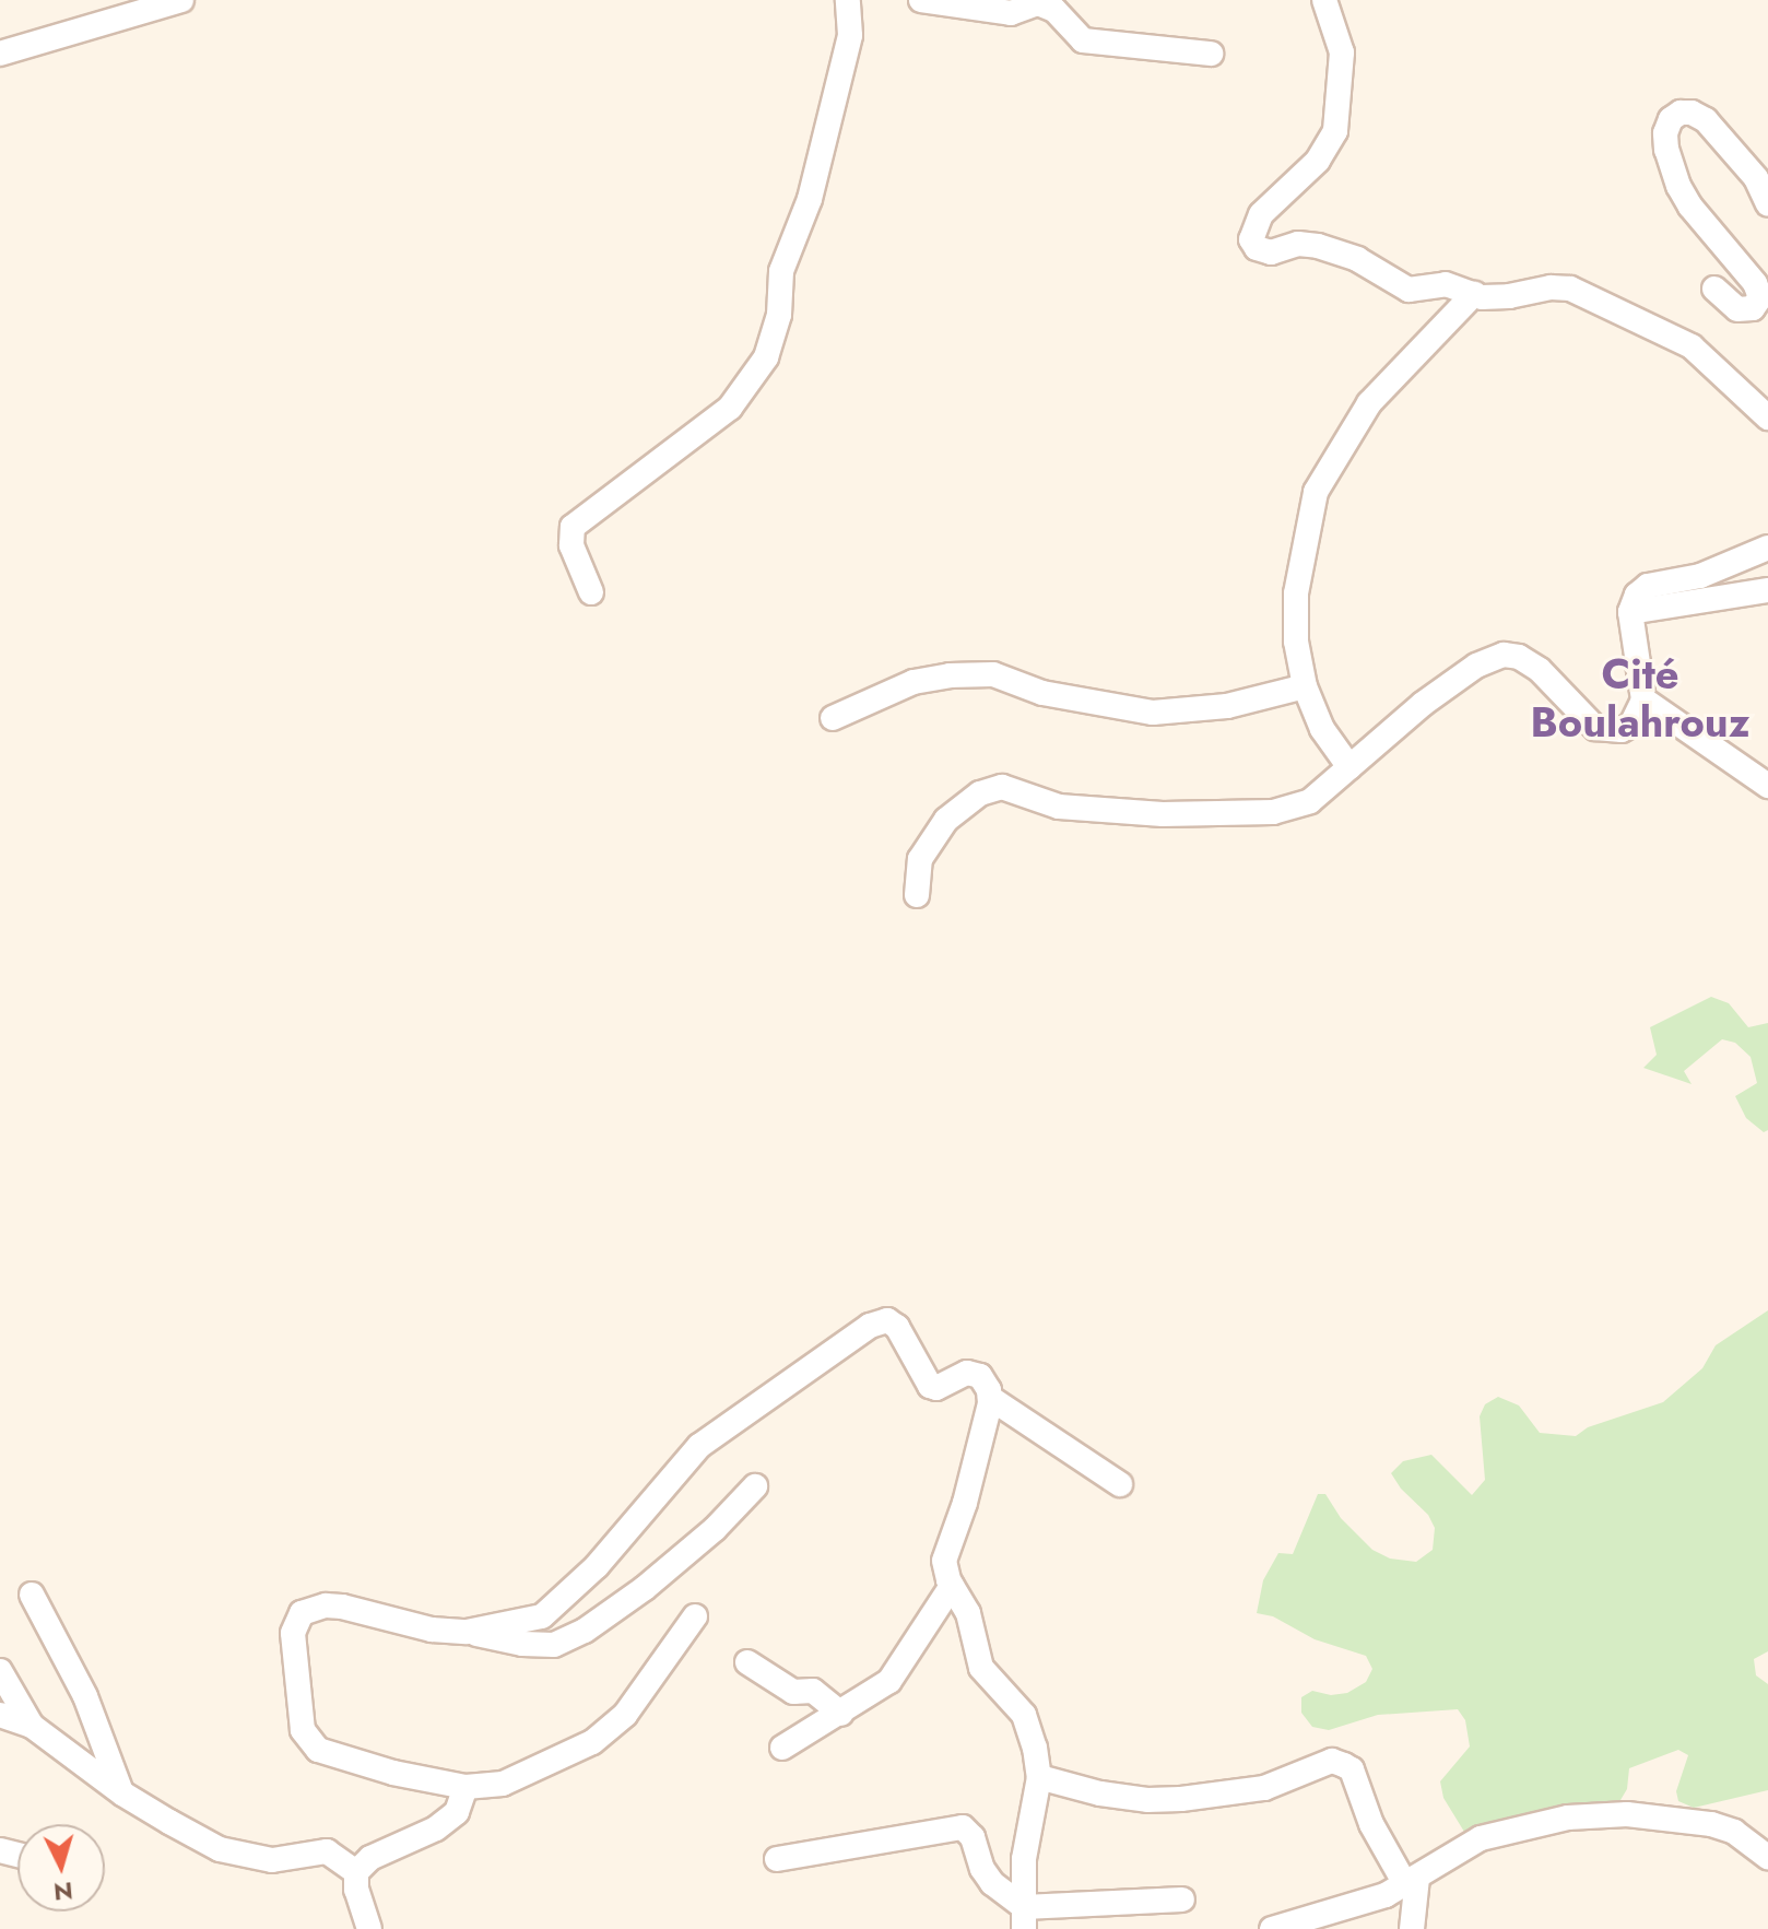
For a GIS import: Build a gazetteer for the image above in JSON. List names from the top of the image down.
{
  "districts": ["Cité Boulahrouz"],
  "north": "bottom"
}
